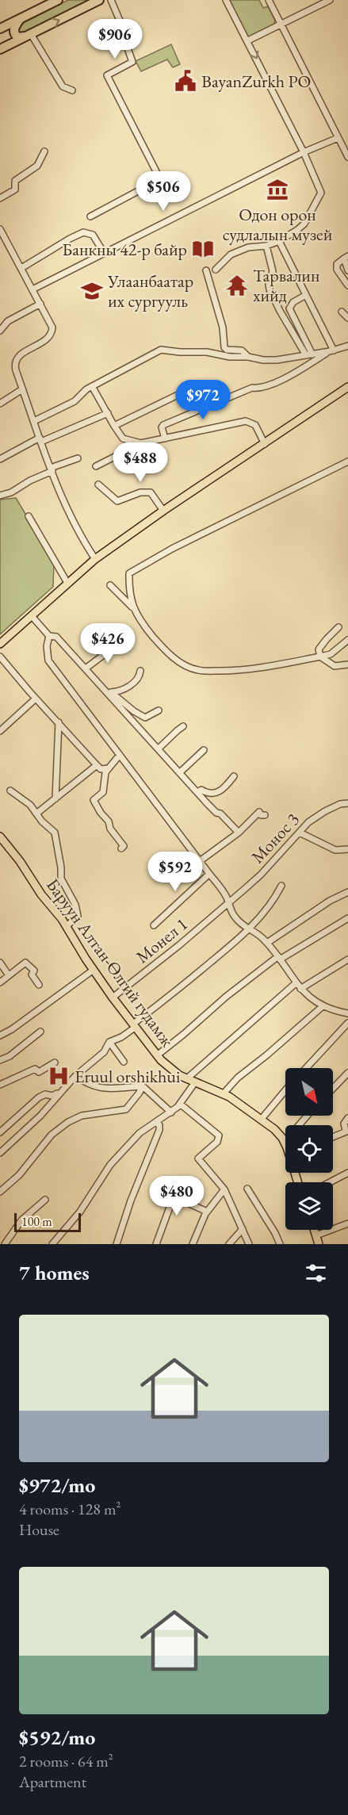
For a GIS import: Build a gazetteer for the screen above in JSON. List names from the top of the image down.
{
  "streets": {
    "main road": ["Баруун Алтан-Өлгий гудамж"],
    "street": ["Монос 3", "Монел 1"]
  },
  "crossings": [
    ["Монос 3", "Монел 1"],
    ["Монел 1", "Баруун Алтан-Өлгий гудамж"]
  ],
  "places": {
    "public building": ["BayanZurkh PO"],
    "museum": ["Одон орон судлалын музей"],
    "library": ["Банкны 42-р байр"],
    "temple": ["Тарвалин хийд"],
    "school or university": ["Улаанбаатар их сургууль"],
    "hospital": ["Eruul orshikhui"]
  },
  "scale_bar": "100 m",
  "north": "bottom right",
  "page": {
    "price": [
      "$906",
      "$506",
      "$972",
      "$488",
      "$426",
      "$592",
      "$480"
    ],
    "scale": "100 m",
    "heading": "7 homes",
    "list": [
      {
        "name": "$972/mo",
        "note": "4 rooms · 128 m² · House"
      },
      {
        "name": "$592/mo",
        "note": "2 rooms · 64 m² · Apartment"
      }
    ]
  }
}
